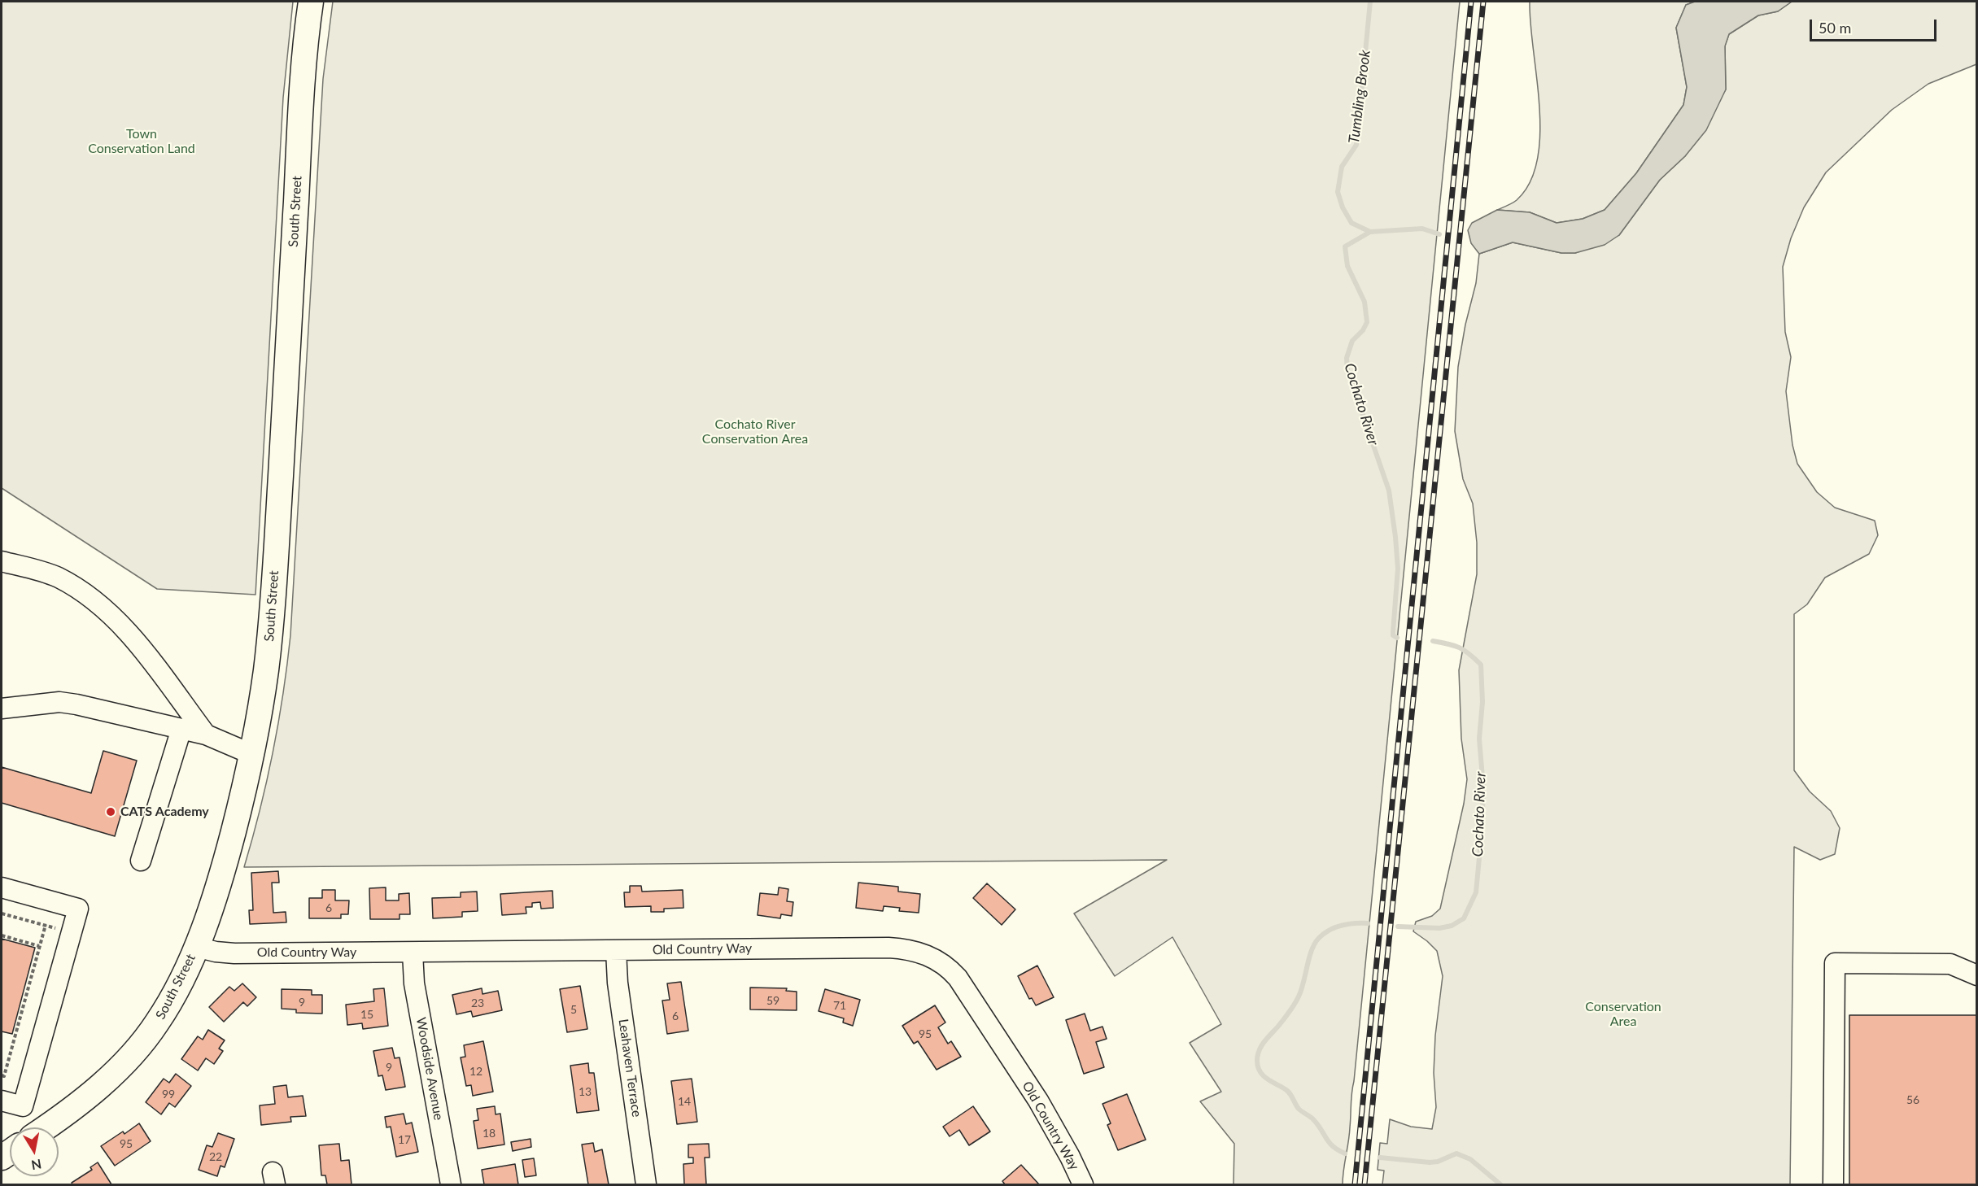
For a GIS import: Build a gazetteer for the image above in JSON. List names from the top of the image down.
{
  "streets": {
    "main road": ["South Street"],
    "street": ["Old Country Way", "Leahaven Terrace", "Woodside Avenue"]
  },
  "crossings": [
    ["South Street", "Old Country Way"],
    ["Old Country Way", "Leahaven Terrace"],
    ["Old Country Way", "Woodside Avenue"]
  ],
  "water": ["Tumbling Brook", "Cochato River"],
  "parks": ["Town Conservation Land", "Cochato River Conservation Area", "Conservation Area"],
  "places": ["CATS Academy"],
  "house_numbers": [
    "6",
    "59",
    "9",
    "23",
    "71",
    "5",
    "15",
    "6",
    "95",
    "9",
    "12",
    "13",
    "99",
    "56",
    "14",
    "18",
    "17",
    "95",
    "22"
  ],
  "scale_bar": "50 m",
  "north": "bottom"
}
